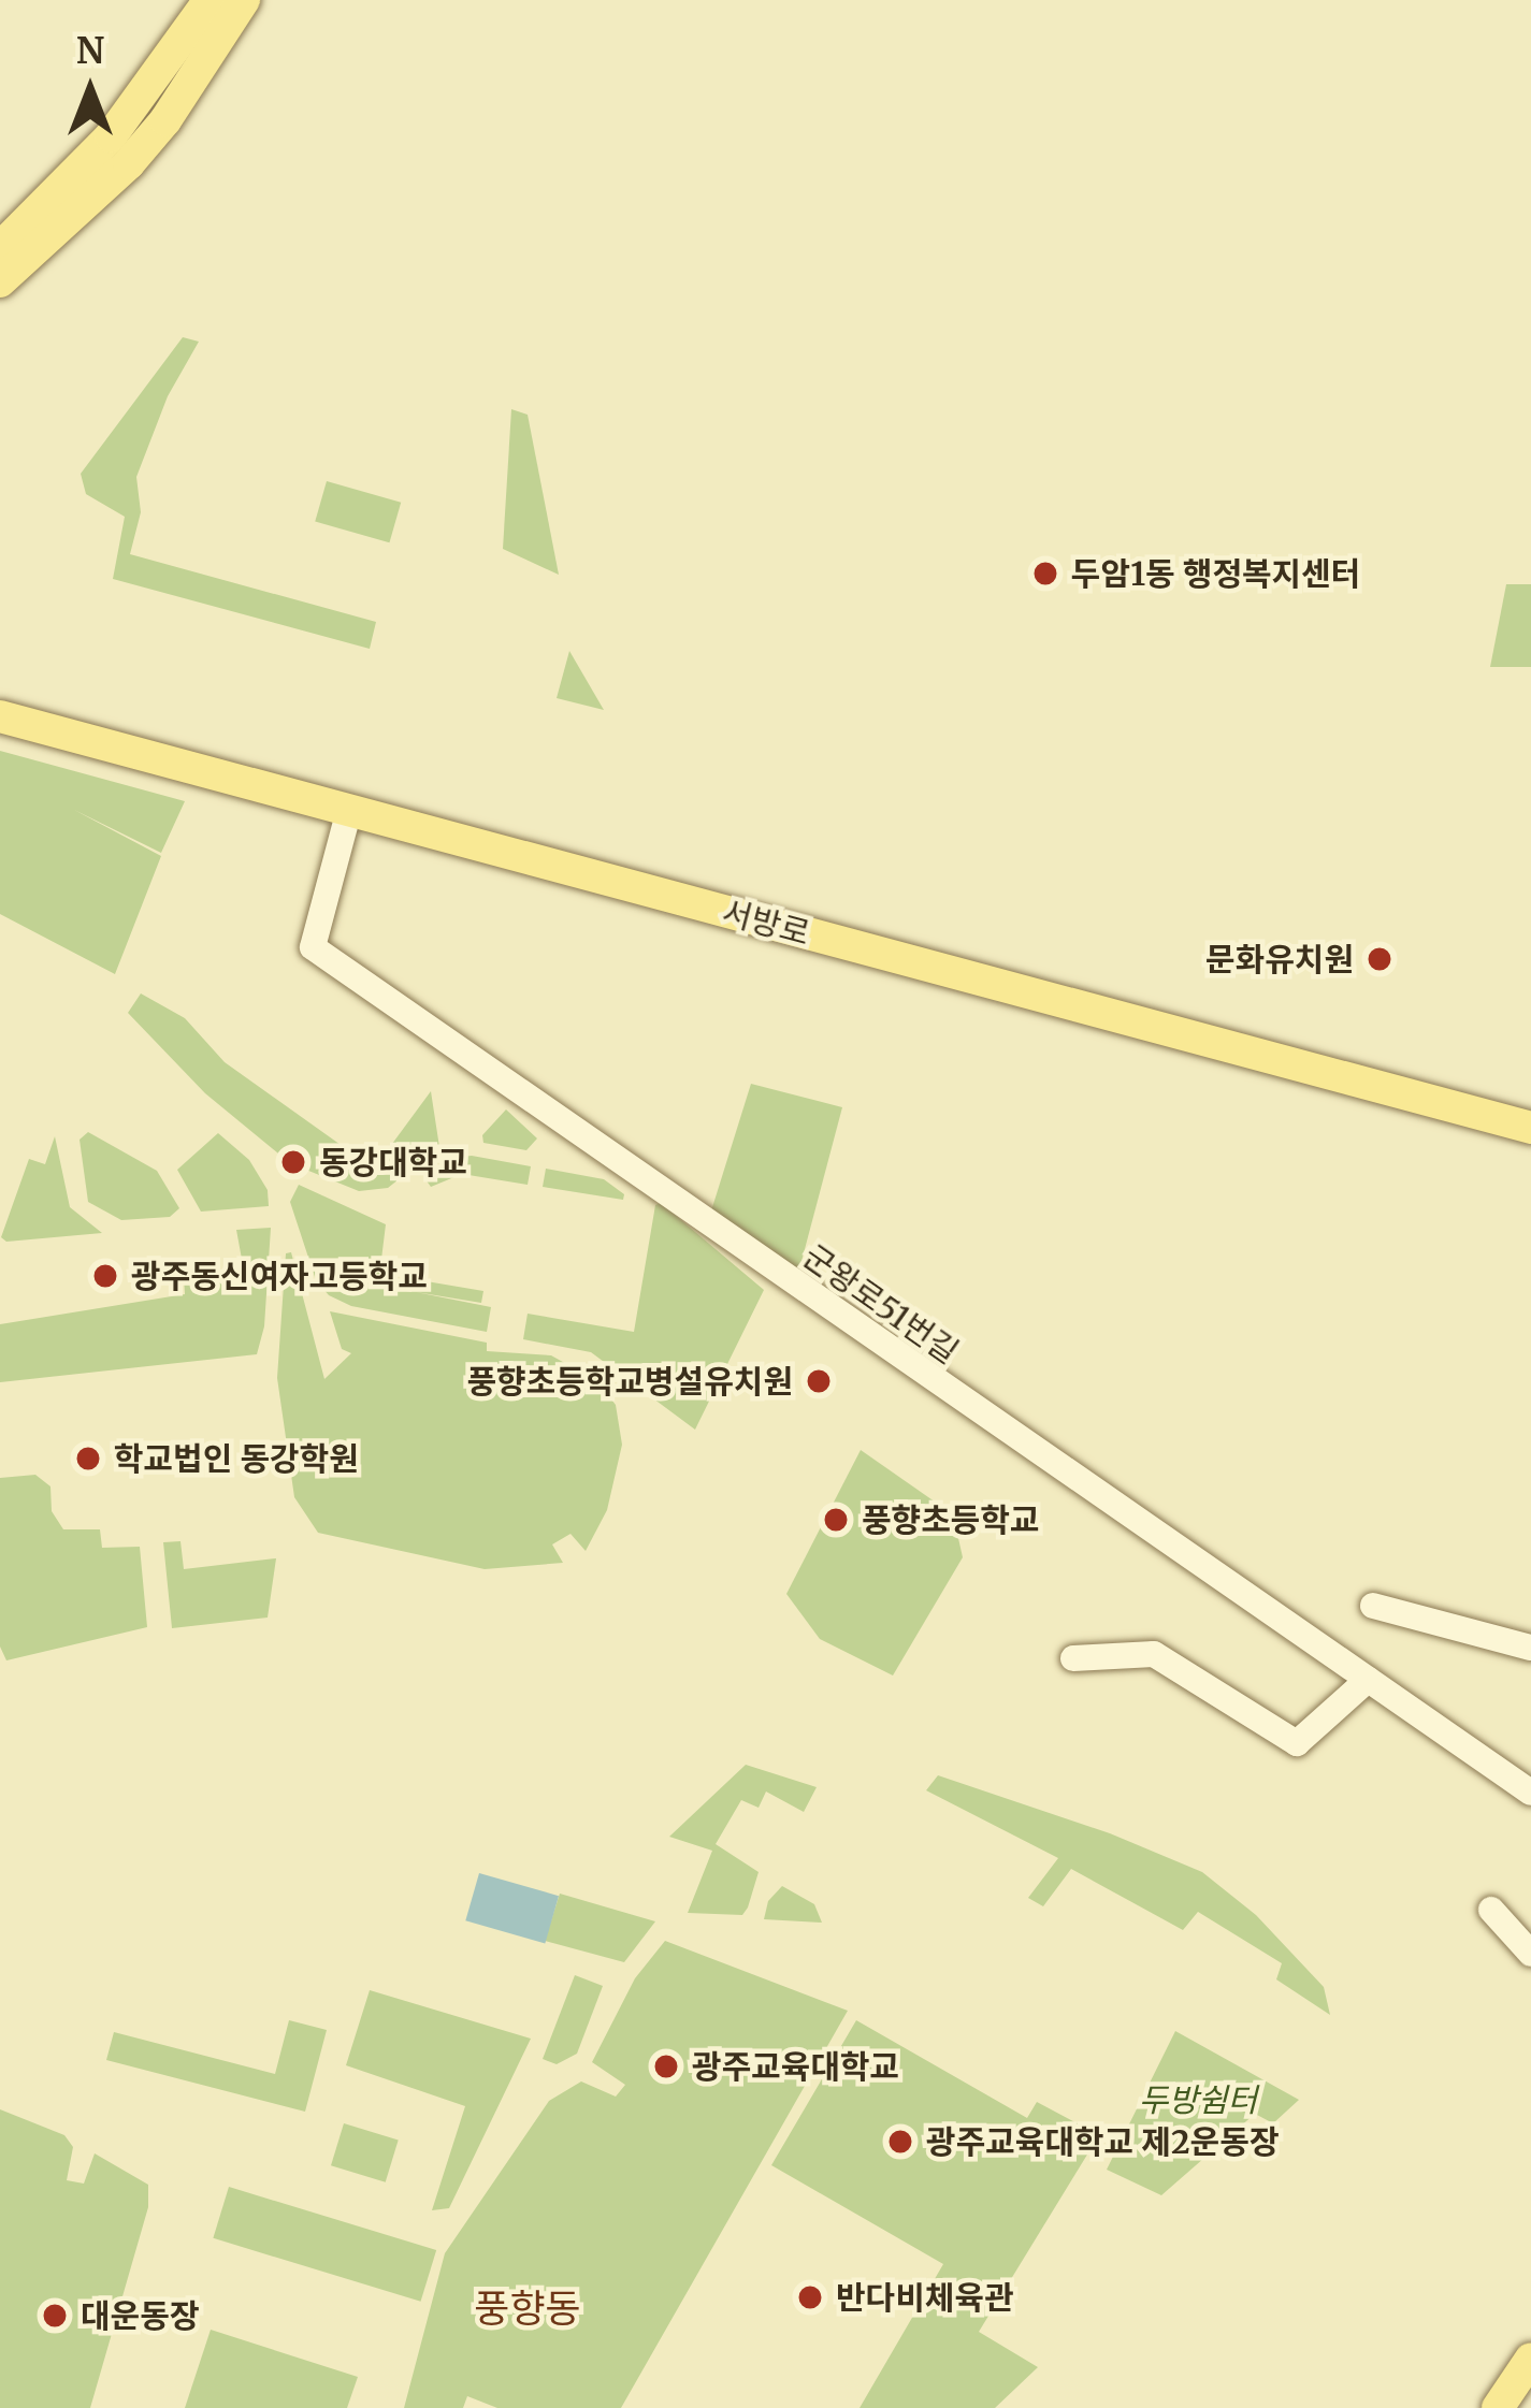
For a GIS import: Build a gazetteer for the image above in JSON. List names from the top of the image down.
{
  "streets": {
    "main road": ["서방로"],
    "street": ["군왕로51번길"]
  },
  "crossings": [
    ["서방로", "군왕로51번길"]
  ],
  "districts": ["풍향동"],
  "parks": ["두방쉼터"],
  "places": [
    "두암1동 행정복지센터",
    "문화유치원",
    "동강대학교",
    "광주동신여자고등학교",
    "풍향초등학교병설유치원",
    "학교법인 동강학원",
    "풍향초등학교",
    "광주교육대학교",
    "광주교육대학교 제2운동장",
    "반다비체육관",
    "대운동장"
  ],
  "north": "top"
}
